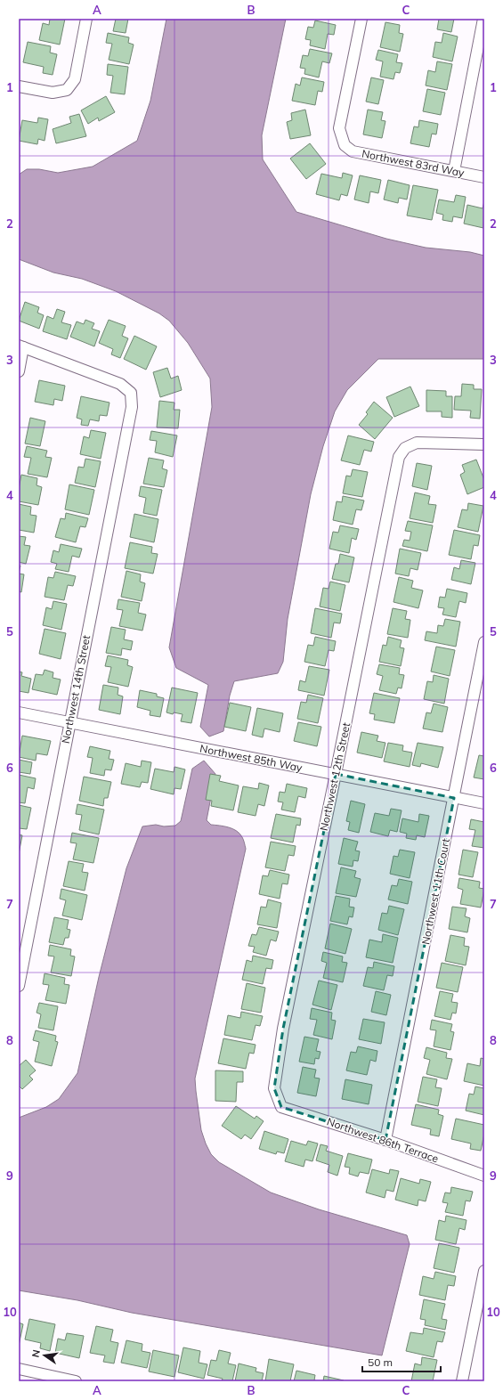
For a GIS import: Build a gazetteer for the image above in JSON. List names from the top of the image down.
{
  "streets": {
    "street": [
      "Northwest 83rd Way",
      "Northwest 14th Street",
      "Northwest 85th Way",
      "Northwest 12th Street",
      "Northwest 11th Court",
      "Northwest 86th Terrace"
    ]
  },
  "crossings": [
    ["Northwest 14th Street", "Northwest 85th Way"],
    ["Northwest 85th Way", "Northwest 12th Street"],
    ["Northwest 85th Way", "Northwest 11th Court"],
    ["Northwest 12th Street", "Northwest 86th Terrace"],
    ["Northwest 11th Court", "Northwest 86th Terrace"]
  ],
  "scale_bar": "50 m",
  "north": "left",
  "grid": {
    "columns": ["A", "B", "C"],
    "rows": [
      "1",
      "2",
      "3",
      "4",
      "5",
      "6",
      "7",
      "8",
      "9",
      "10"
    ]
  }
}
